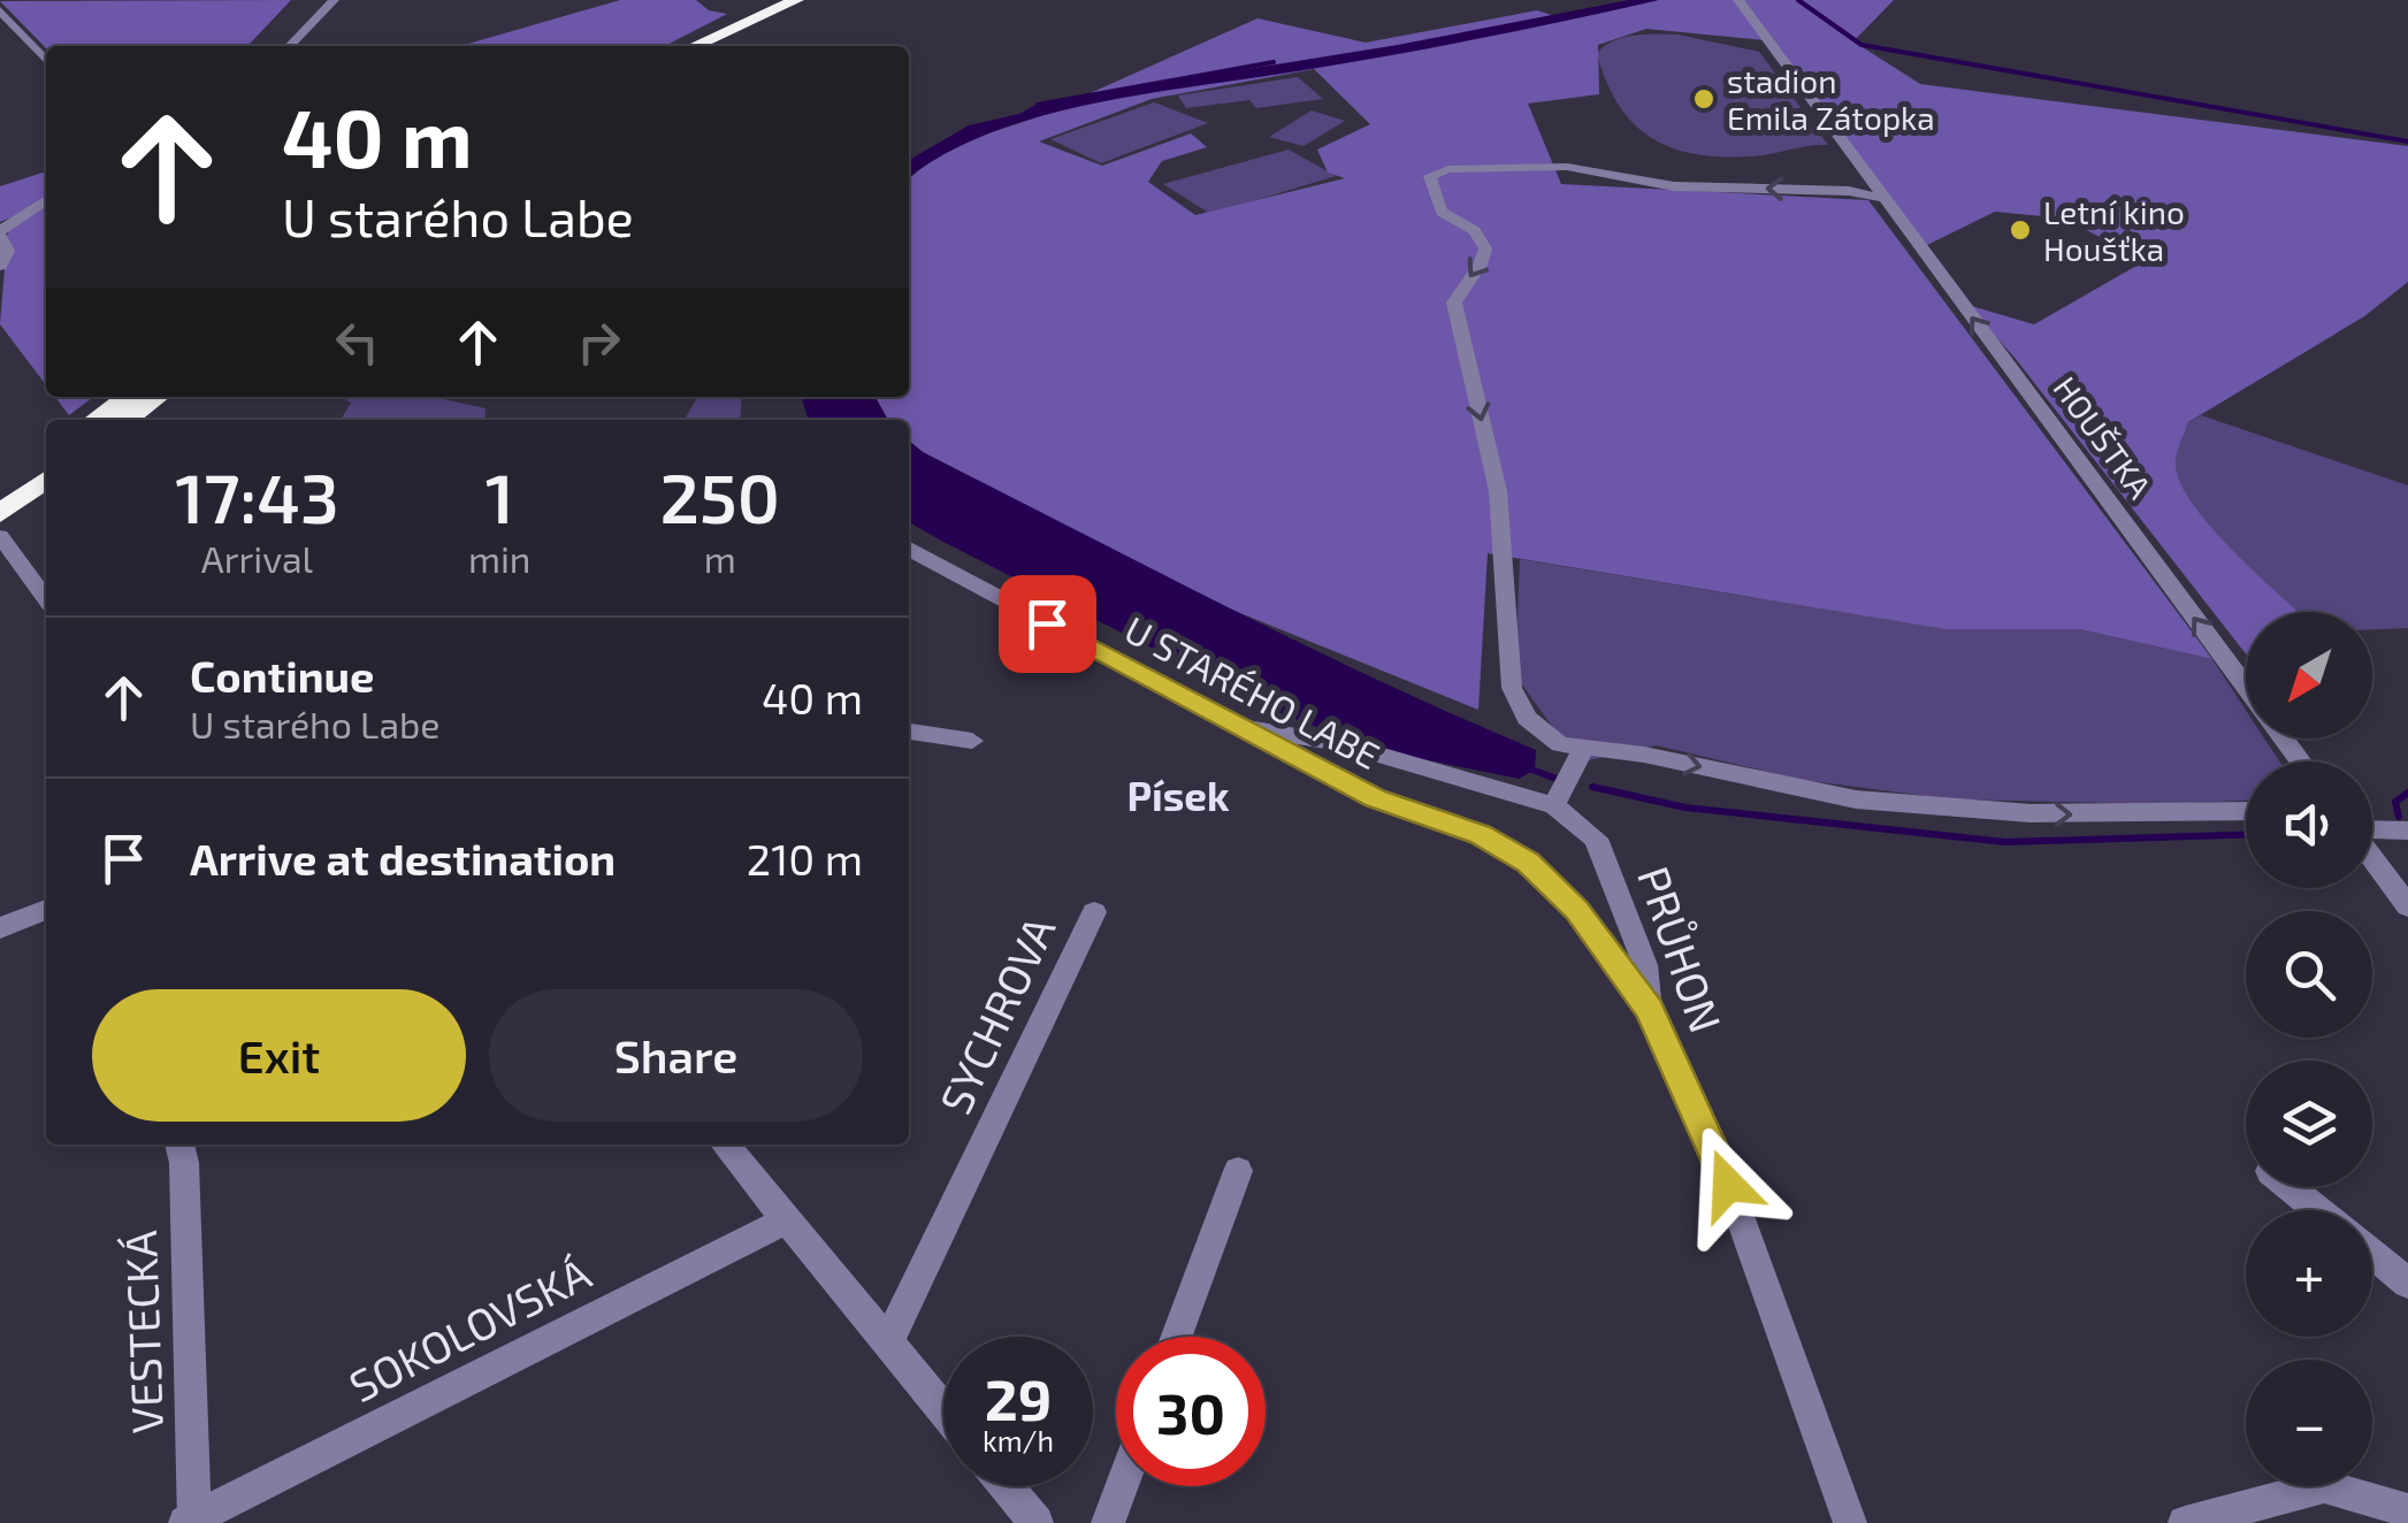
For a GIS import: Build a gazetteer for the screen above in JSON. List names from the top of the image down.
{
  "streets": {
    "street": [
      "HOUŠTKA",
      "U STARÉHO LABE",
      "PRŮHON",
      "SYCHROVA",
      "SOKOLOVSKÁ",
      "VESTECKÁ"
    ]
  },
  "crossings": [
    ["U STARÉHO LABE", "PRŮHON"],
    ["SOKOLOVSKÁ", "VESTECKÁ"]
  ],
  "one_way": ["HOUŠTKA"],
  "districts": ["Písek"],
  "places": ["stadion Emila Zátopka", "Letní kino Houšťka"],
  "north": "bottom left",
  "page": {
    "turn": ["40 m", "U starého Labe"],
    "eta": [
      "17:43",
      "Arrival",
      "1",
      "min",
      "250",
      "m"
    ],
    "map_buttons": ["+", "−"],
    "list": [
      {
        "name": "Continue",
        "note": "U starého Labe",
        "value": "40 m"
      },
      {
        "name": "Arrive at destination",
        "value": "210 m"
      }
    ],
    "buttons": ["Exit", "Share"],
    "speed": "29 km/h",
    "limit": "30"
  }
}
